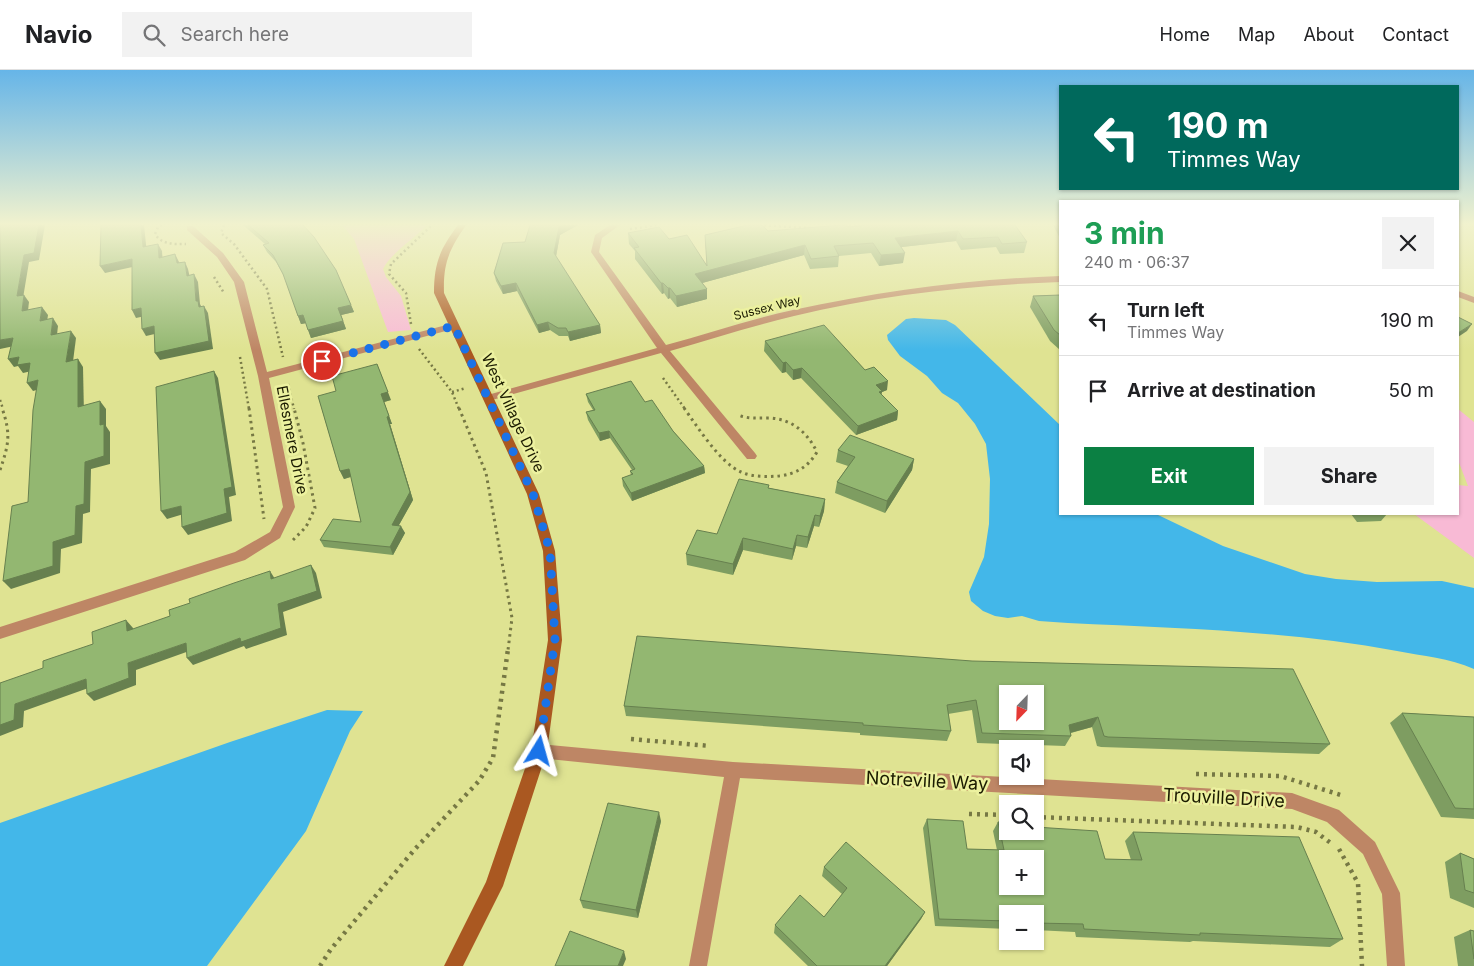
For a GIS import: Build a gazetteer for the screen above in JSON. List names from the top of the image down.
{
  "streets": {
    "street": [
      "Sussex Way",
      "West Village Drive",
      "Ellesmere Drive",
      "Notreville Way",
      "Trouville Drive"
    ]
  },
  "crossings": [
    ["Sussex Way", "West Village Drive"],
    ["West Village Drive", "Notreville Way"],
    ["Notreville Way", "Trouville Drive"]
  ],
  "north": "bottom left",
  "page": {
    "header": "Navio",
    "search": "Search here",
    "nav": [
      "Home",
      "Map",
      "About",
      "Contact"
    ],
    "turn": ["190 m", "Timmes Way"],
    "heading": ["3 min", "240 m · 06:37"],
    "list": [
      {
        "name": "Turn left",
        "note": "Timmes Way",
        "value": "190 m"
      },
      {
        "name": "Arrive at destination",
        "value": "50 m"
      }
    ],
    "buttons": ["Exit", "Share"],
    "map_buttons": ["+", "−"]
  }
}
